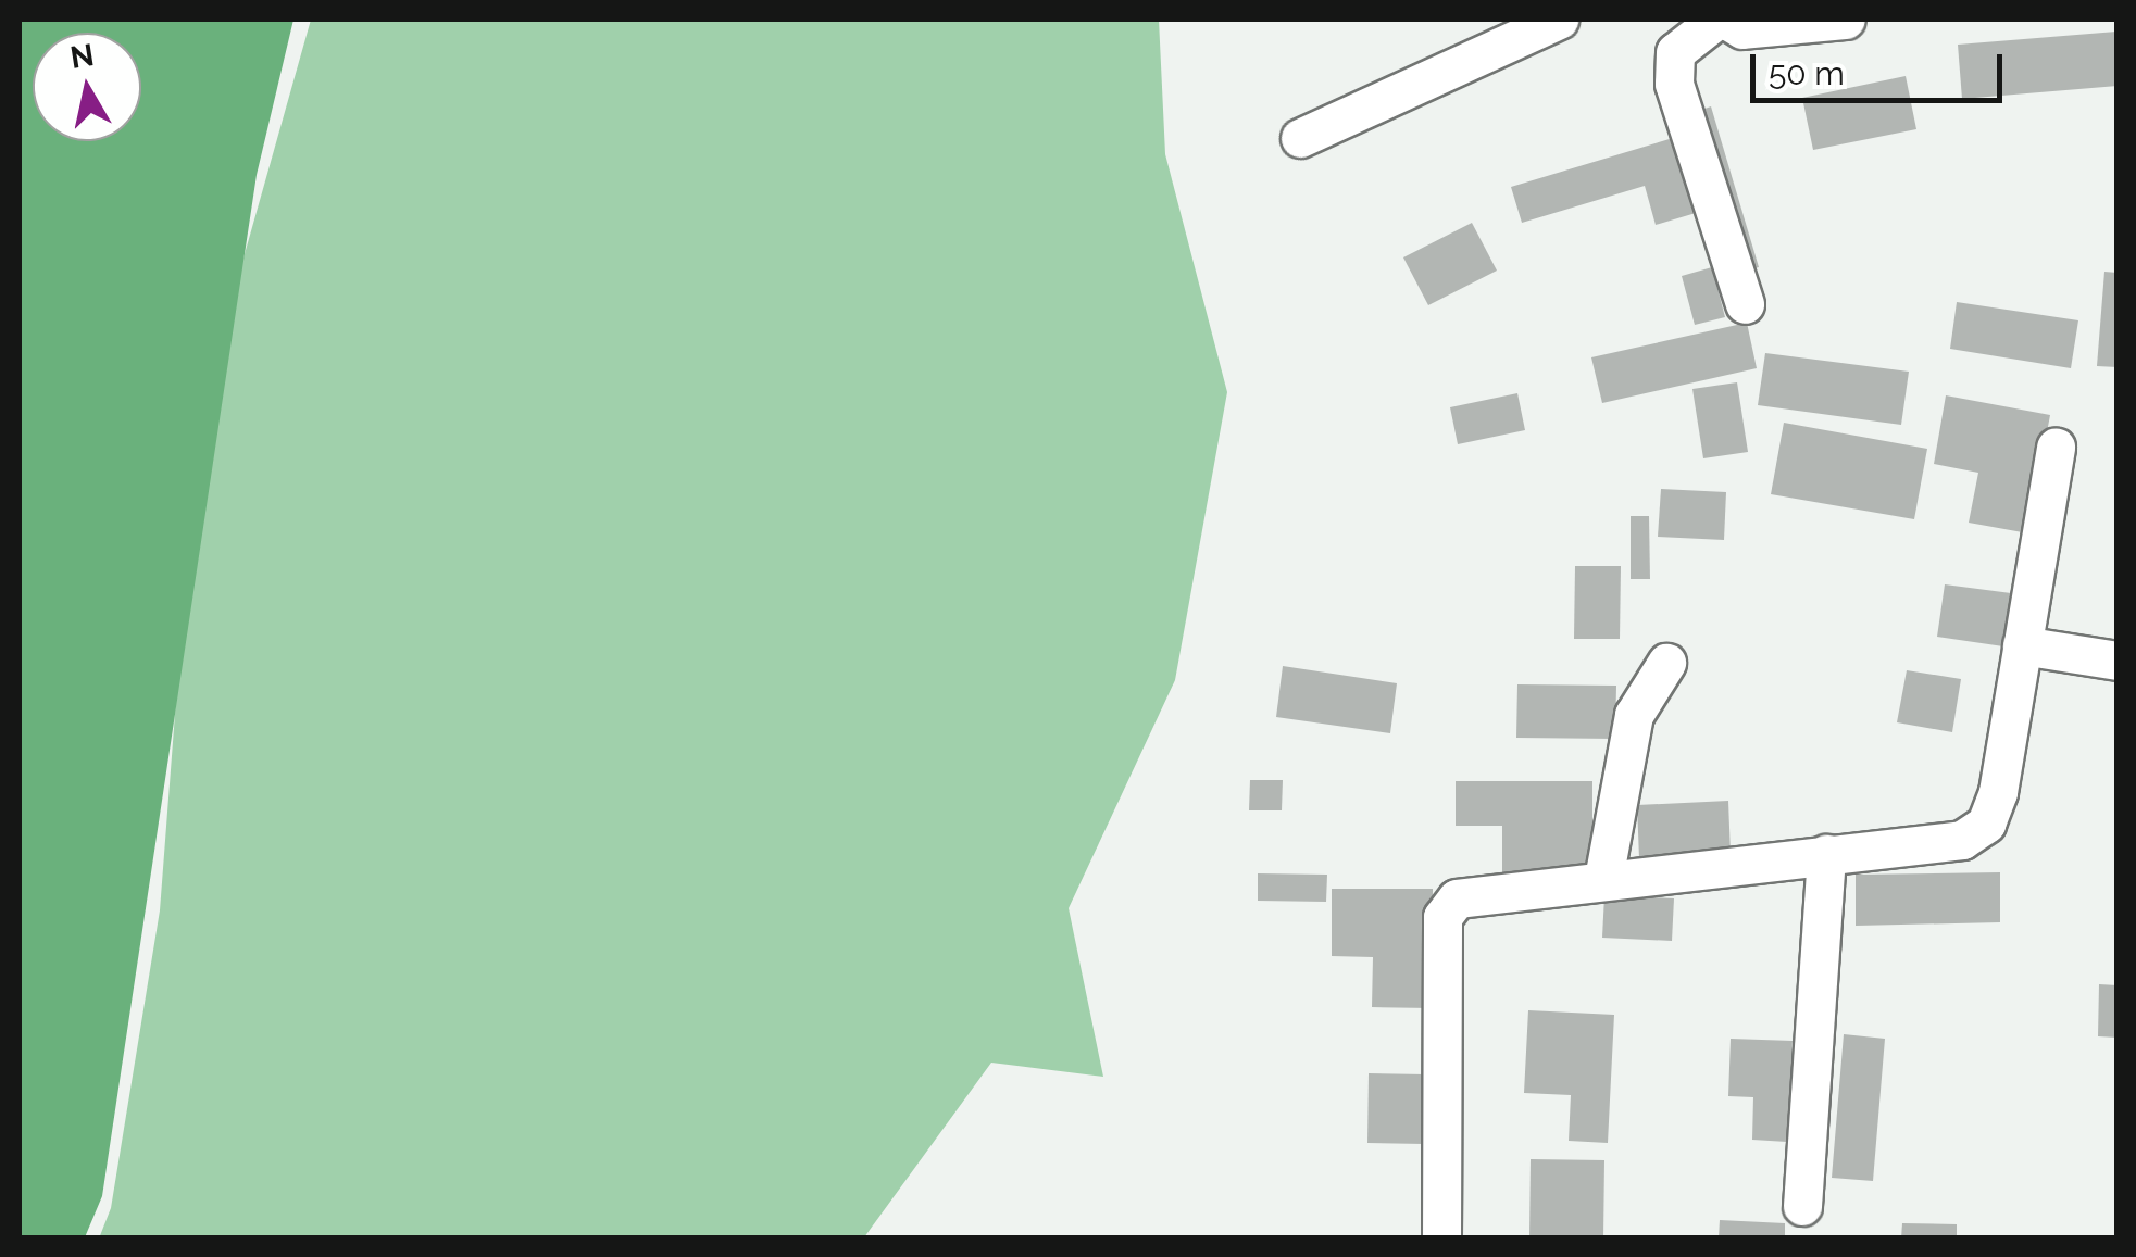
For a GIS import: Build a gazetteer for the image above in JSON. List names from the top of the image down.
{
  "scale_bar": "50 m",
  "north": "top"
}
